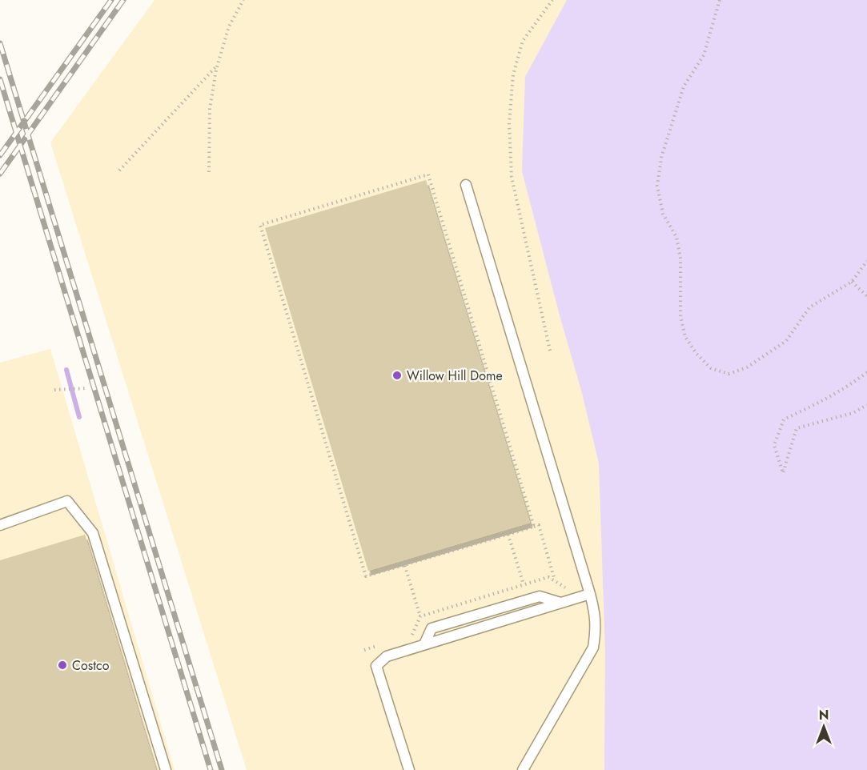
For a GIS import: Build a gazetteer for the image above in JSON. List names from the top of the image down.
{
  "places": ["Willow Hill Dome", "Costco"],
  "north": "top"
}
